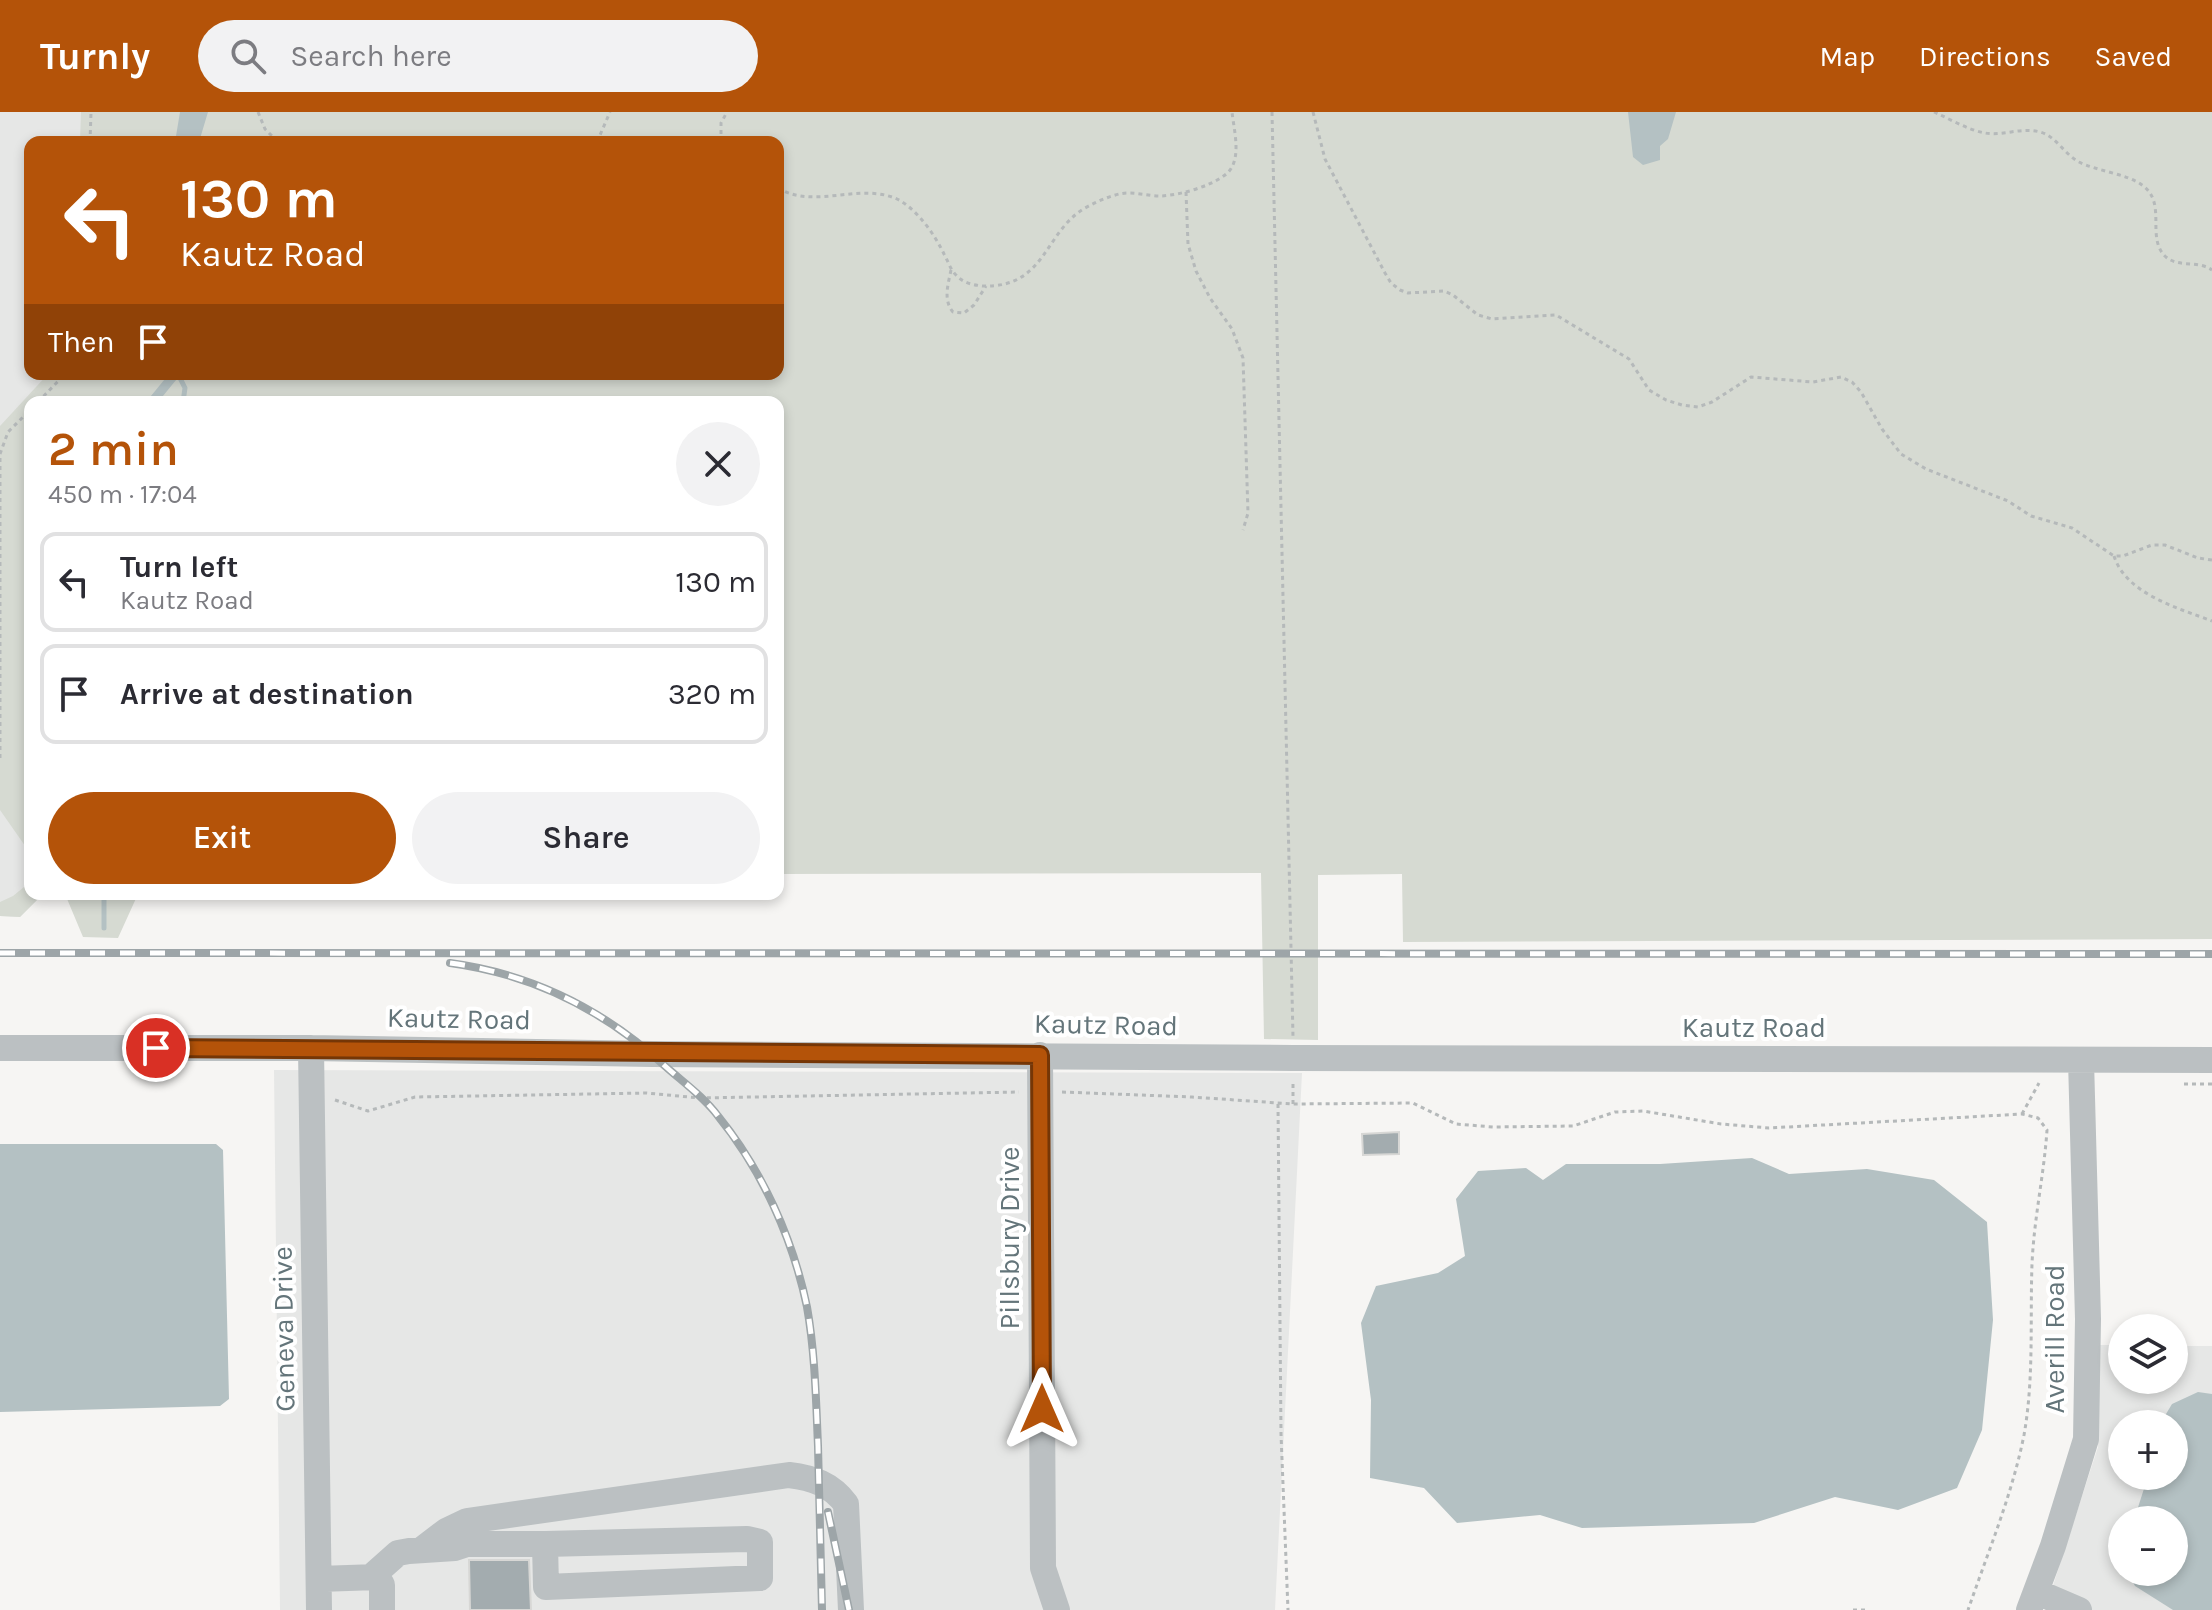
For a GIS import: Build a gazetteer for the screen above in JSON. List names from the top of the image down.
{
  "streets": {
    "street": [
      "Kautz Road",
      "Pillsbury Drive",
      "Geneva Drive",
      "Averill Road"
    ]
  },
  "crossings": [
    ["Kautz Road", "Pillsbury Drive"],
    ["Kautz Road", "Geneva Drive"],
    ["Kautz Road", "Averill Road"]
  ],
  "page": {
    "header": "Turnly",
    "search": "Search here",
    "nav": ["Map", "Directions", "Saved"],
    "turn": ["130 m", "Kautz Road"],
    "then": "Then",
    "heading": ["2 min", "450 m · 17:04"],
    "list": [
      {
        "name": "Turn left",
        "note": "Kautz Road",
        "value": "130 m"
      },
      {
        "name": "Arrive at destination",
        "value": "320 m"
      }
    ],
    "buttons": ["Exit", "Share"],
    "map_buttons": ["+", "−"]
  }
}
